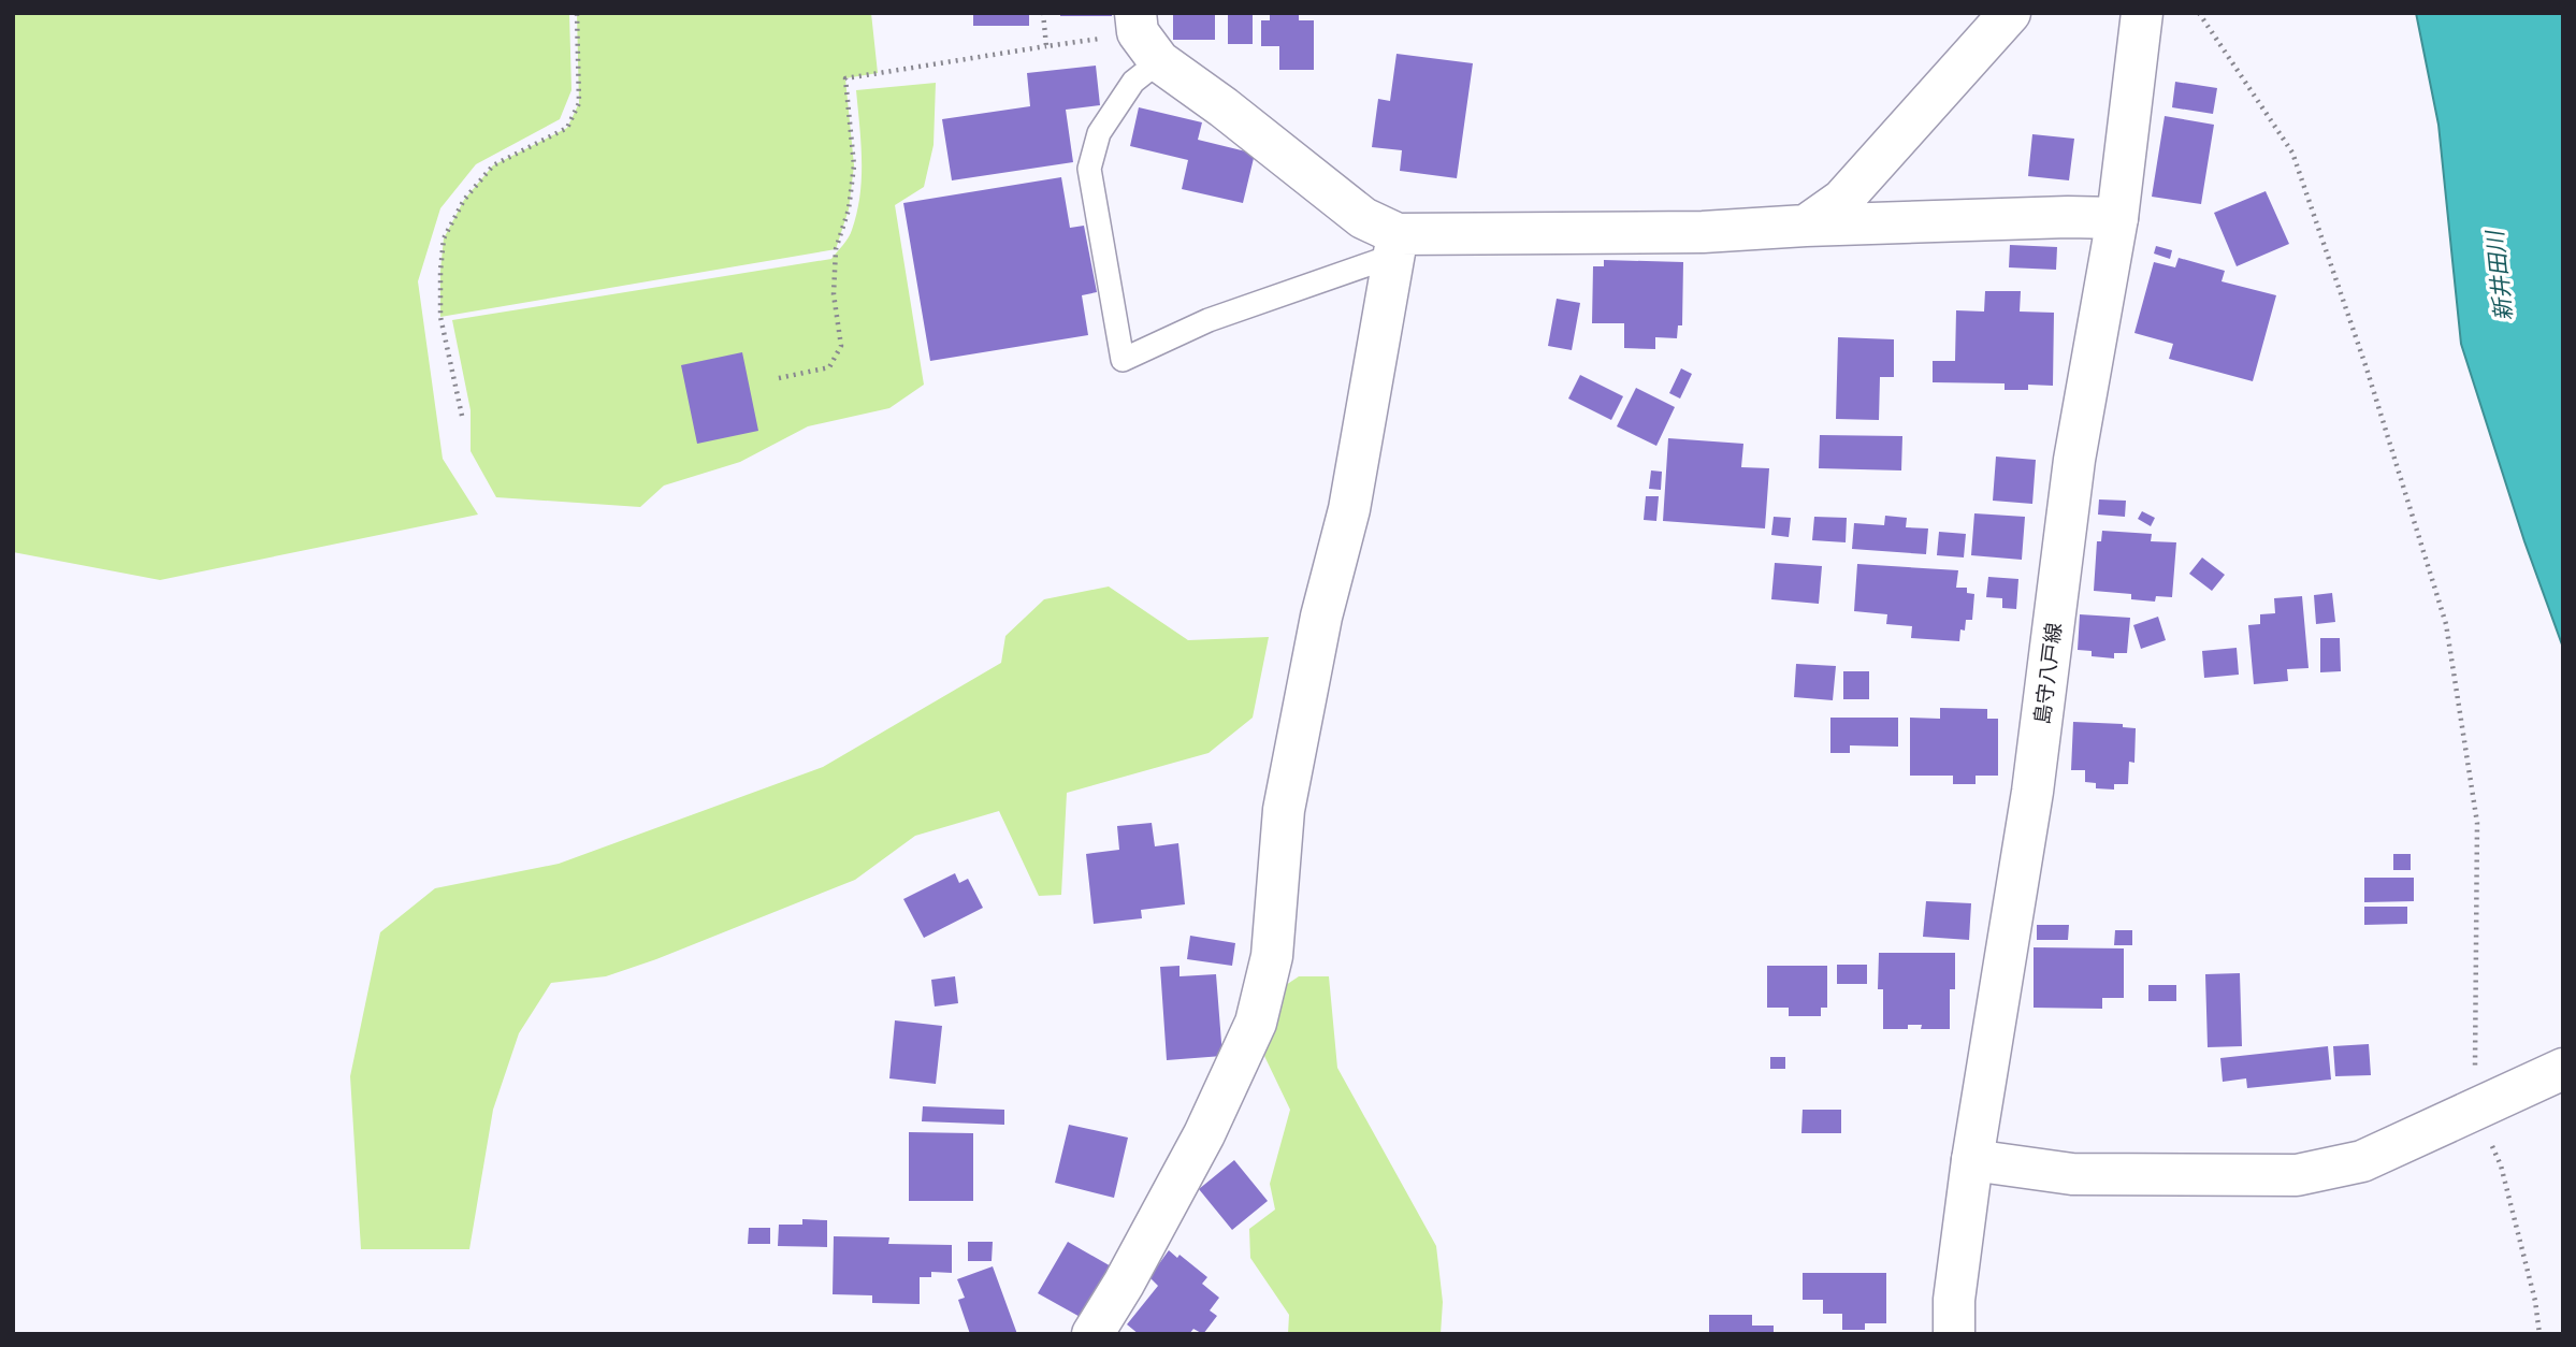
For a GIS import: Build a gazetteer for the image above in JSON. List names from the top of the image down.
{
  "streets": {
    "street": ["島守八戸線"]
  },
  "water": ["新井田川"]
}
